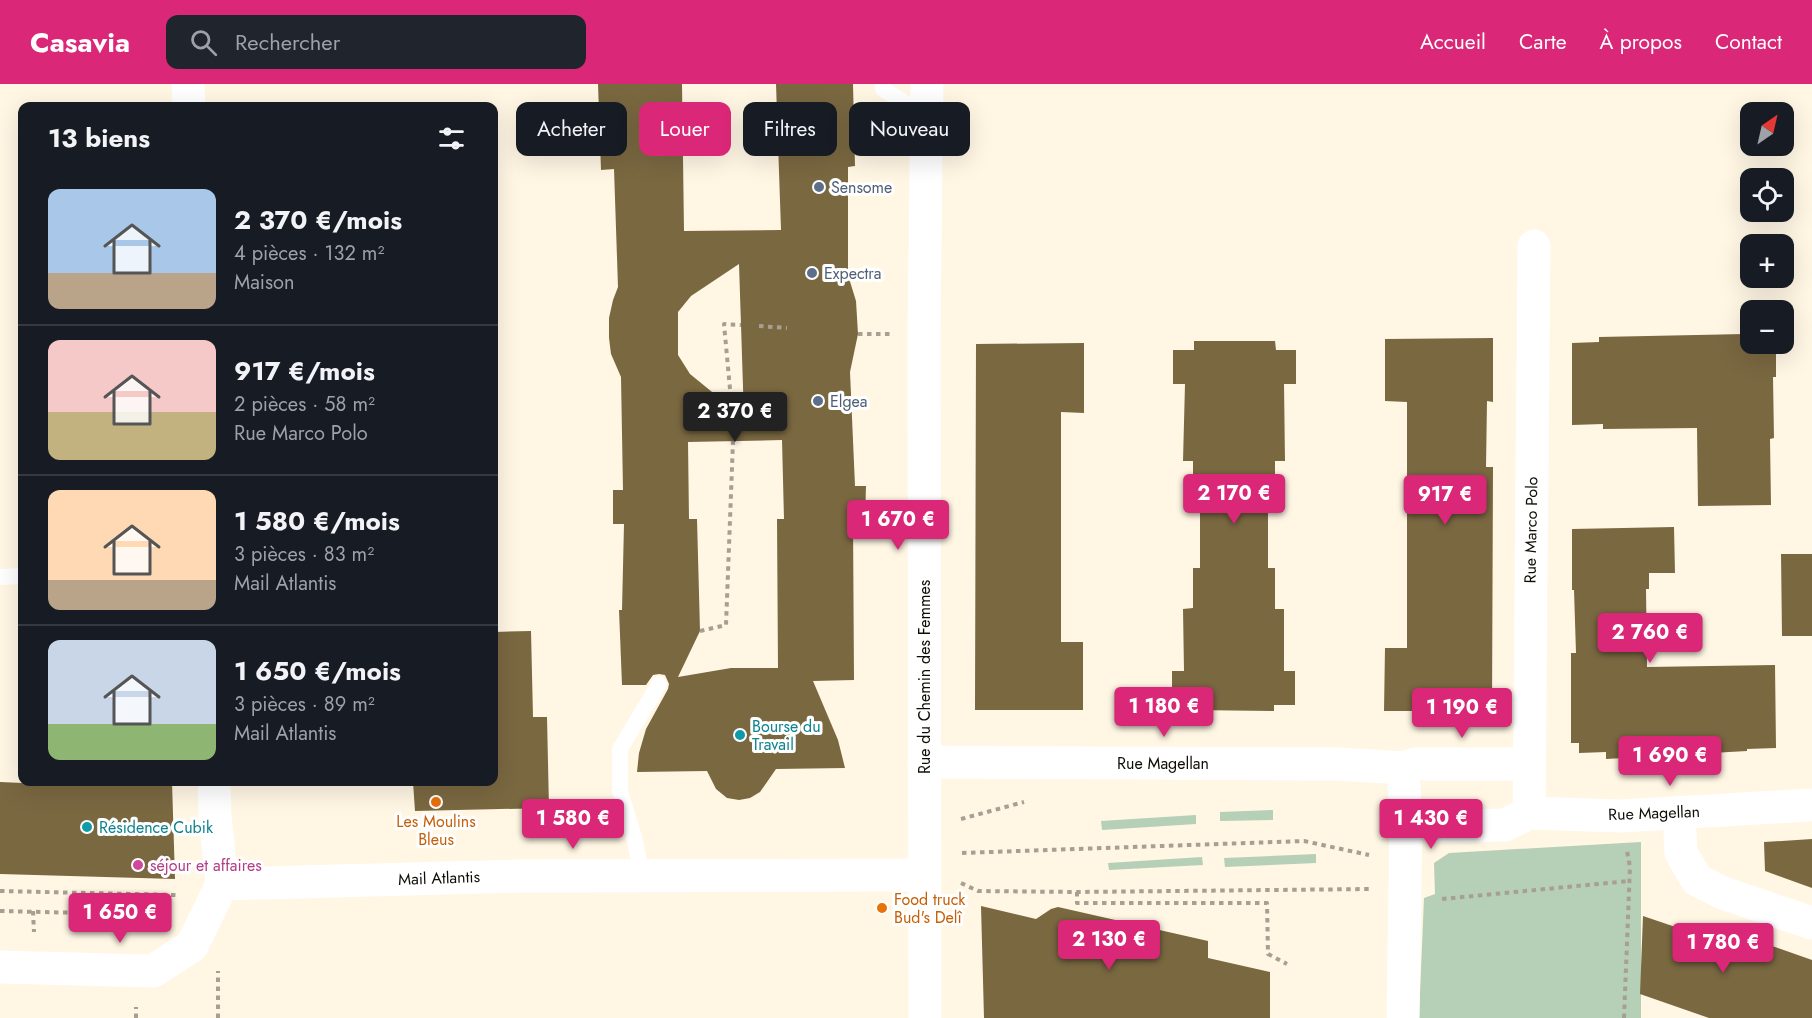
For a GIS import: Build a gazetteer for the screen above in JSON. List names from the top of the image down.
{
  "streets": {
    "street": [
      "Rue Marco Polo",
      "Rue du Chemin des Femmes",
      "Rue Magellan",
      "Mail Atlantis"
    ]
  },
  "crossings": [
    ["Rue Marco Polo", "Rue Magellan"],
    ["Rue du Chemin des Femmes", "Rue Magellan"],
    ["Rue du Chemin des Femmes", "Mail Atlantis"]
  ],
  "places": [
    "Sensome",
    "Expectra",
    "Elgea",
    "Bourse du Travail",
    "Les Moulins Bleus",
    "Résidence Cubik",
    "séjour et affaires",
    "Food truck Bud's Delî"
  ],
  "north": "top right",
  "page": {
    "header": "Casavia",
    "search": "Rechercher",
    "nav": [
      "Accueil",
      "Carte",
      "À propos",
      "Contact"
    ],
    "map_buttons": ["+", "−"],
    "chip": [
      "Acheter",
      "Louer",
      "Filtres",
      "Nouveau"
    ],
    "heading": "13 biens",
    "list": [
      {
        "name": "2 370 €/mois",
        "note": "4 pièces · 132 m² · Maison"
      },
      {
        "name": "917 €/mois",
        "note": "2 pièces · 58 m² · Rue Marco Polo"
      },
      {
        "name": "1 580 €/mois",
        "note": "3 pièces · 83 m² · Mail Atlantis"
      },
      {
        "name": "1 650 €/mois",
        "note": "3 pièces · 89 m² · Mail Atlantis"
      }
    ],
    "price": [
      "2 370 €",
      "2 170 €",
      "917 €",
      "1 670 €",
      "2 760 €",
      "1 180 €",
      "1 190 €",
      "1 690 €",
      "1 580 €",
      "1 430 €",
      "1 650 €",
      "2 130 €",
      "1 780 €"
    ]
  }
}
